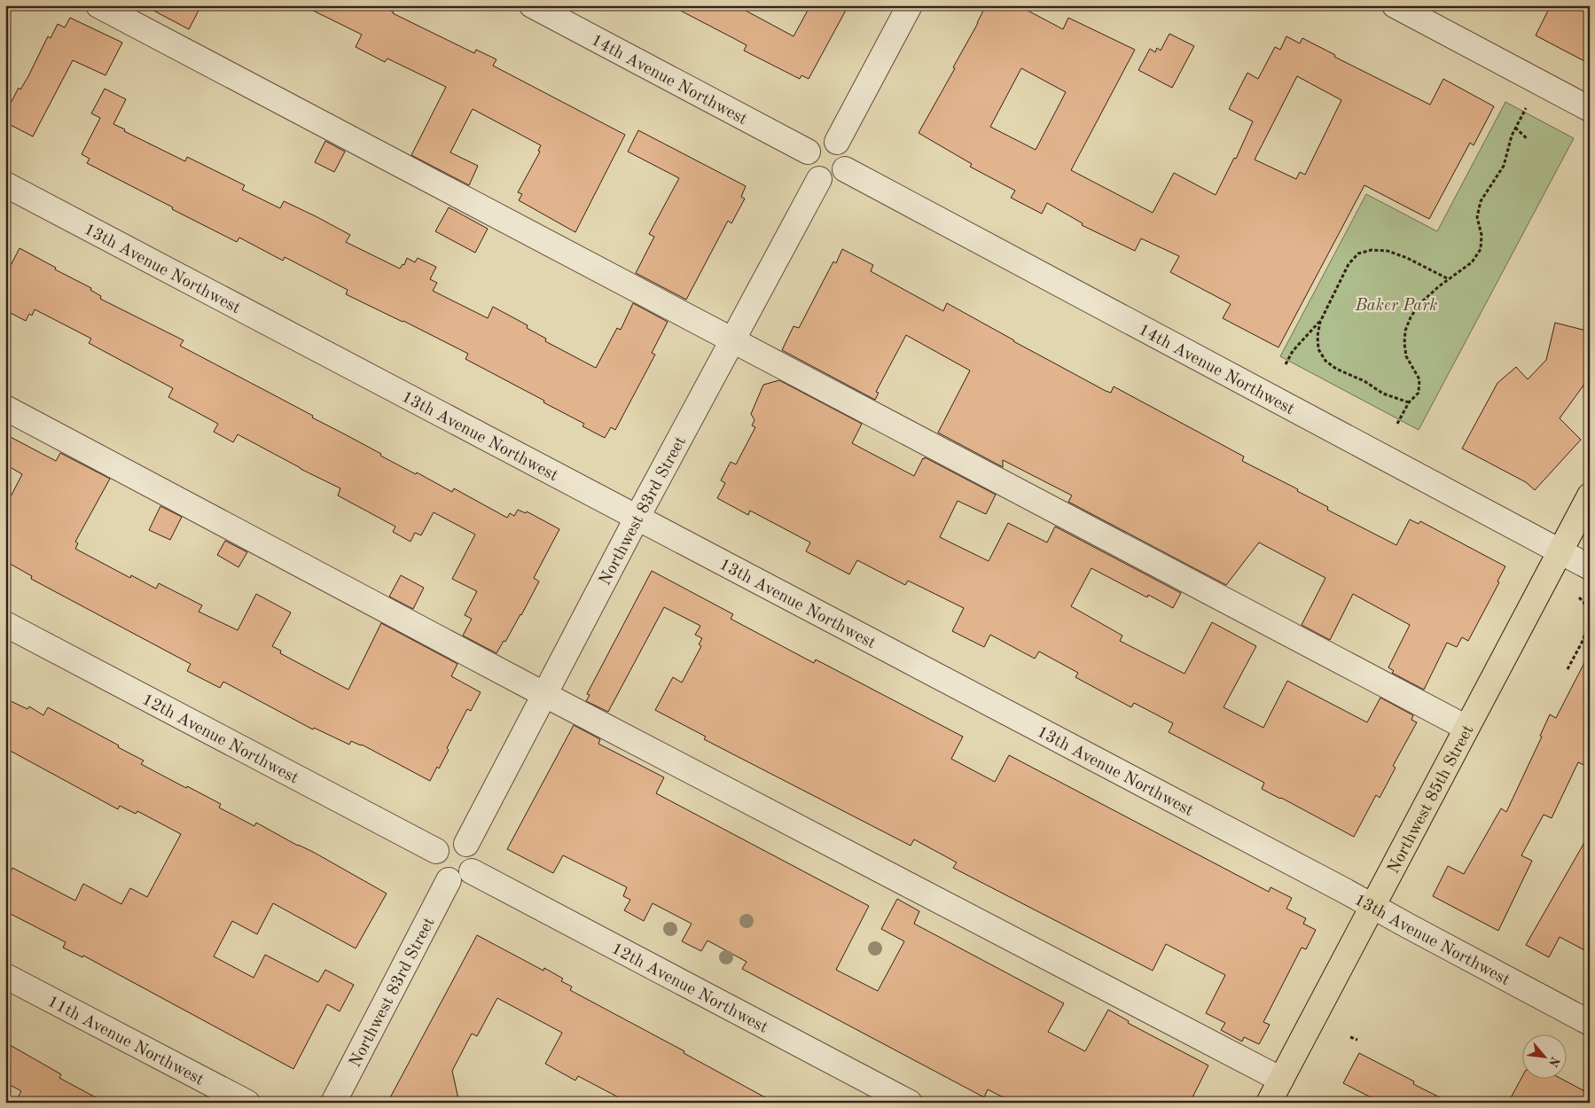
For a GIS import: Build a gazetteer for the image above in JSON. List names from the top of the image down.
{
  "streets": {
    "main road": ["Northwest 85th Street"],
    "street": [
      "14th Avenue Northwest",
      "13th Avenue Northwest",
      "Northwest 83rd Street",
      "12th Avenue Northwest",
      "11th Avenue Northwest"
    ]
  },
  "crossings": [
    ["14th Avenue Northwest", "Northwest 83rd Street"],
    ["14th Avenue Northwest", "Northwest 85th Street"],
    ["13th Avenue Northwest", "Northwest 83rd Street"],
    ["13th Avenue Northwest", "Northwest 85th Street"],
    ["Northwest 83rd Street", "12th Avenue Northwest"]
  ],
  "parks": ["Baker Park"],
  "north": "bottom right"
}
